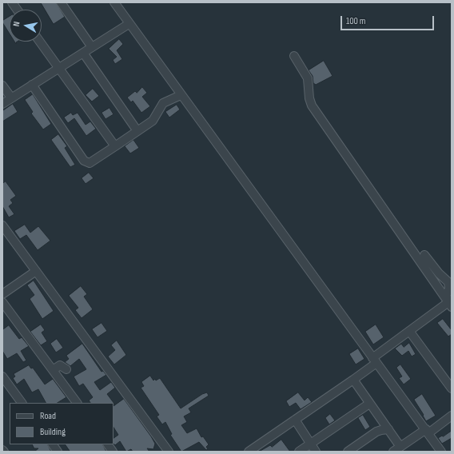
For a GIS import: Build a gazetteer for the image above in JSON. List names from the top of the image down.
{
  "legend": ["Road", "Building"],
  "scale_bar": "100 m",
  "north": "left"
}
